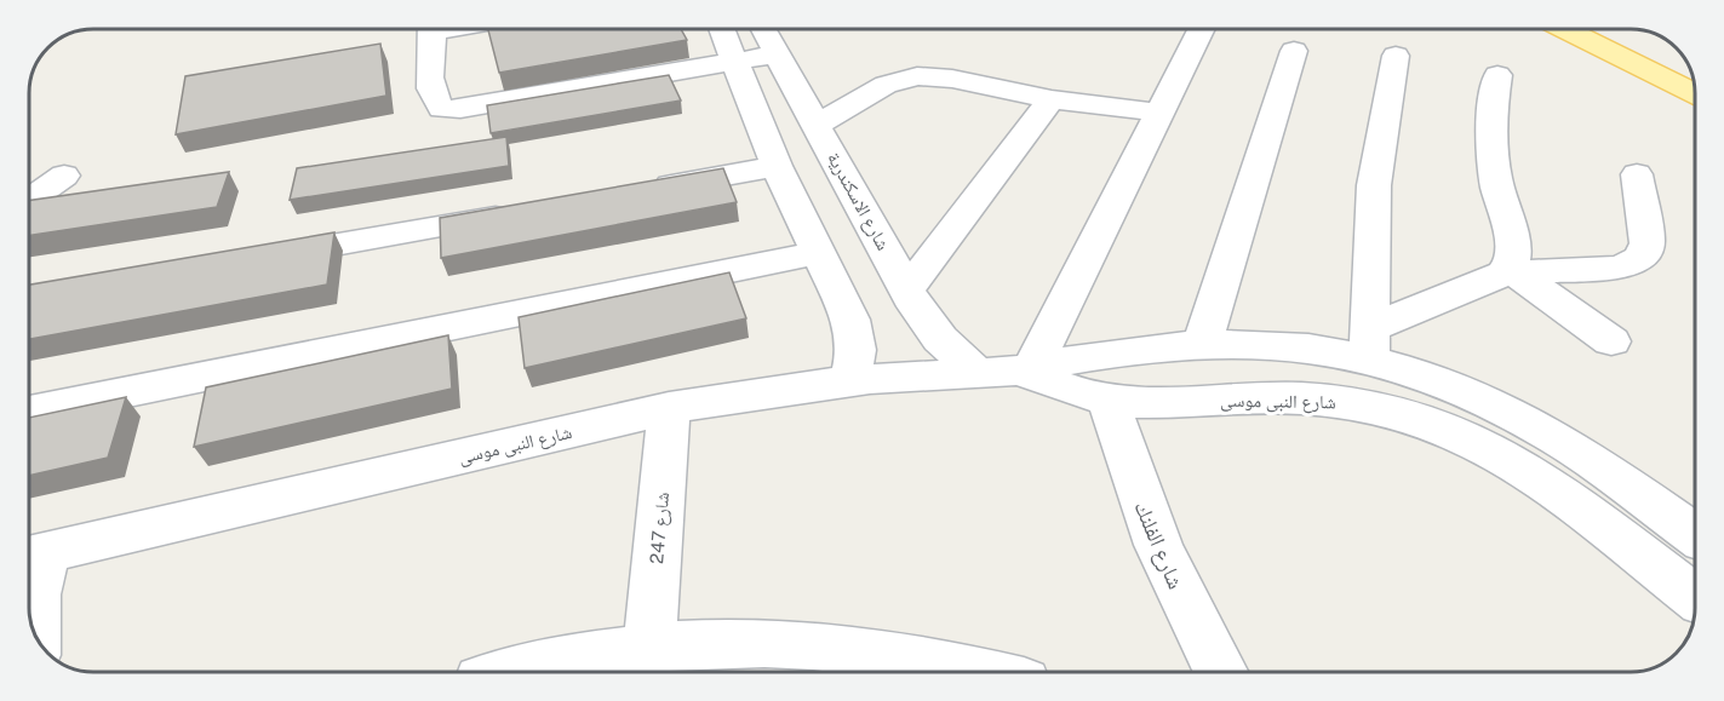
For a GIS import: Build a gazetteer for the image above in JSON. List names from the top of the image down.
{
  "streets": {
    "street": [
      "شارع الاسكندرية",
      "شارع النبى موسى",
      "شارع 247",
      "شارع الفلنك"
    ]
  },
  "crossings": [
    ["شارع الاسكندرية", "شارع النبى موسى"],
    ["شارع النبى موسى", "شارع 247"],
    ["شارع النبى موسى", "شارع الفلنك"]
  ]
}
